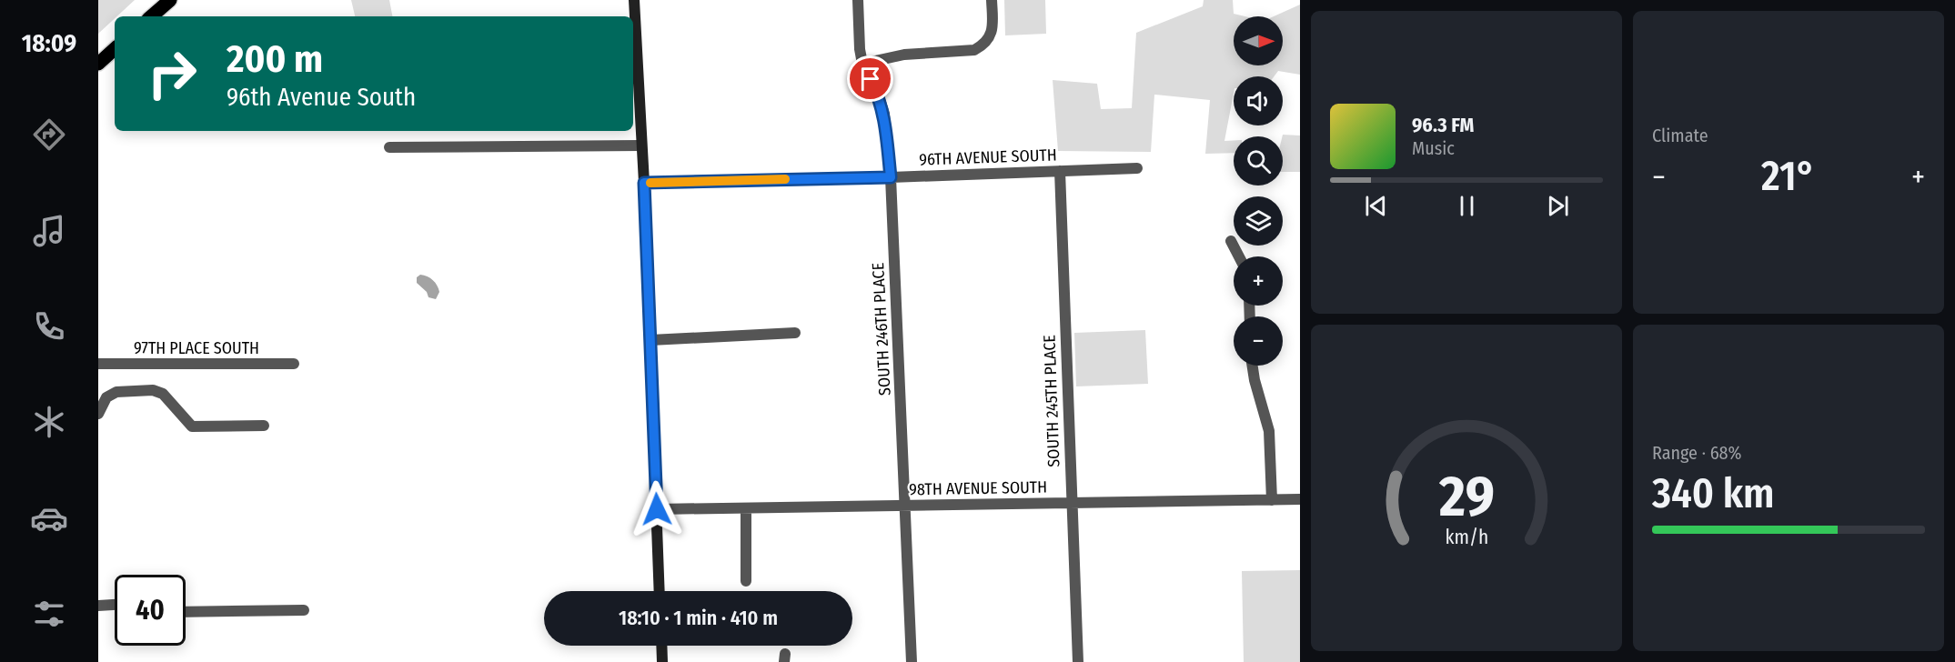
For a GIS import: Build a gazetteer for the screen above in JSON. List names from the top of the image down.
{
  "streets": {
    "street": [
      "96TH AVENUE SOUTH",
      "SOUTH 246TH PLACE",
      "97TH PLACE SOUTH",
      "SOUTH 245TH PLACE",
      "98TH AVENUE SOUTH"
    ]
  },
  "crossings": [
    ["96TH AVENUE SOUTH", "SOUTH 246TH PLACE"],
    ["96TH AVENUE SOUTH", "SOUTH 245TH PLACE"],
    ["SOUTH 246TH PLACE", "98TH AVENUE SOUTH"],
    ["SOUTH 245TH PLACE", "98TH AVENUE SOUTH"]
  ],
  "north": "right",
  "page": {
    "tabs": "18:09",
    "tile": [
      "Climate",
      ["Range · 68%", "340 km"]
    ],
    "map_buttons": ["+", "−"],
    "turn": ["200 m", "96th Avenue South"],
    "song": ["96.3 FM", "Music"],
    "heat": ["−", "21°", "+"],
    "limit": "40",
    "trip": "18:10 · 1 min · 410 m",
    "gauge": ["29", "km/h"]
  }
}
